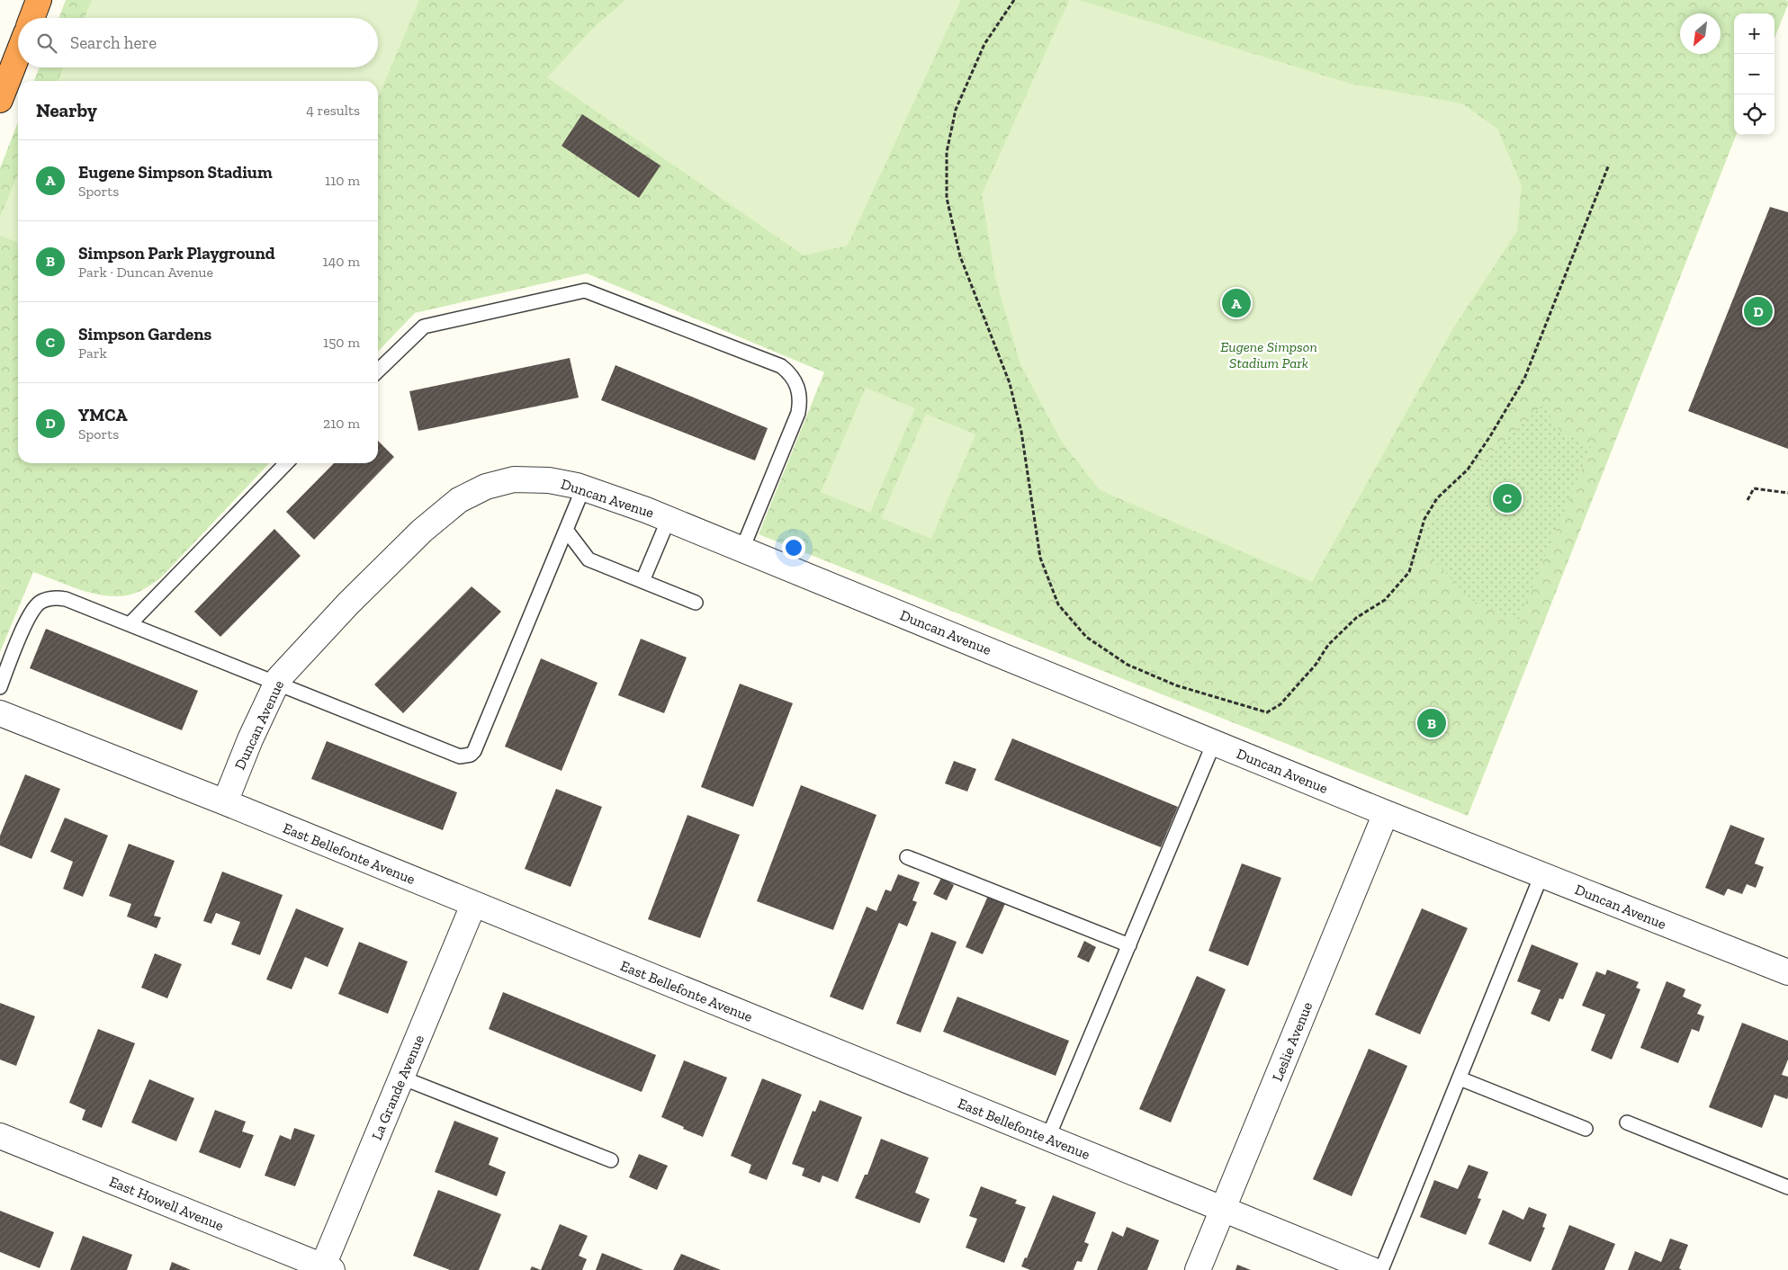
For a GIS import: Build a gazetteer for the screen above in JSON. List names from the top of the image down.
{
  "streets": {
    "street": [
      "Duncan Avenue",
      "East Bellefonte Avenue",
      "Leslie Avenue",
      "La Grande Avenue",
      "East Howell Avenue"
    ]
  },
  "crossings": [
    ["Duncan Avenue", "East Bellefonte Avenue"],
    ["Duncan Avenue", "Leslie Avenue"],
    ["East Bellefonte Avenue", "Leslie Avenue"],
    ["East Bellefonte Avenue", "La Grande Avenue"],
    ["La Grande Avenue", "East Howell Avenue"]
  ],
  "parks": ["Eugene Simpson Stadium Park"],
  "north": "bottom left",
  "page": {
    "map_buttons": ["+", "−"],
    "search": "Search here",
    "heading": ["Nearby", "4 results"],
    "list": [
      {
        "mark": "A",
        "name": "Eugene Simpson Stadium",
        "note": "Sports",
        "value": "110 m"
      },
      {
        "mark": "B",
        "name": "Simpson Park Playground",
        "note": "Park · Duncan Avenue",
        "value": "140 m"
      },
      {
        "mark": "C",
        "name": "Simpson Gardens",
        "note": "Park",
        "value": "150 m"
      },
      {
        "mark": "D",
        "name": "YMCA",
        "note": "Sports",
        "value": "210 m"
      }
    ],
    "pins": [
      "A",
      "D",
      "C",
      "B"
    ]
  }
}
